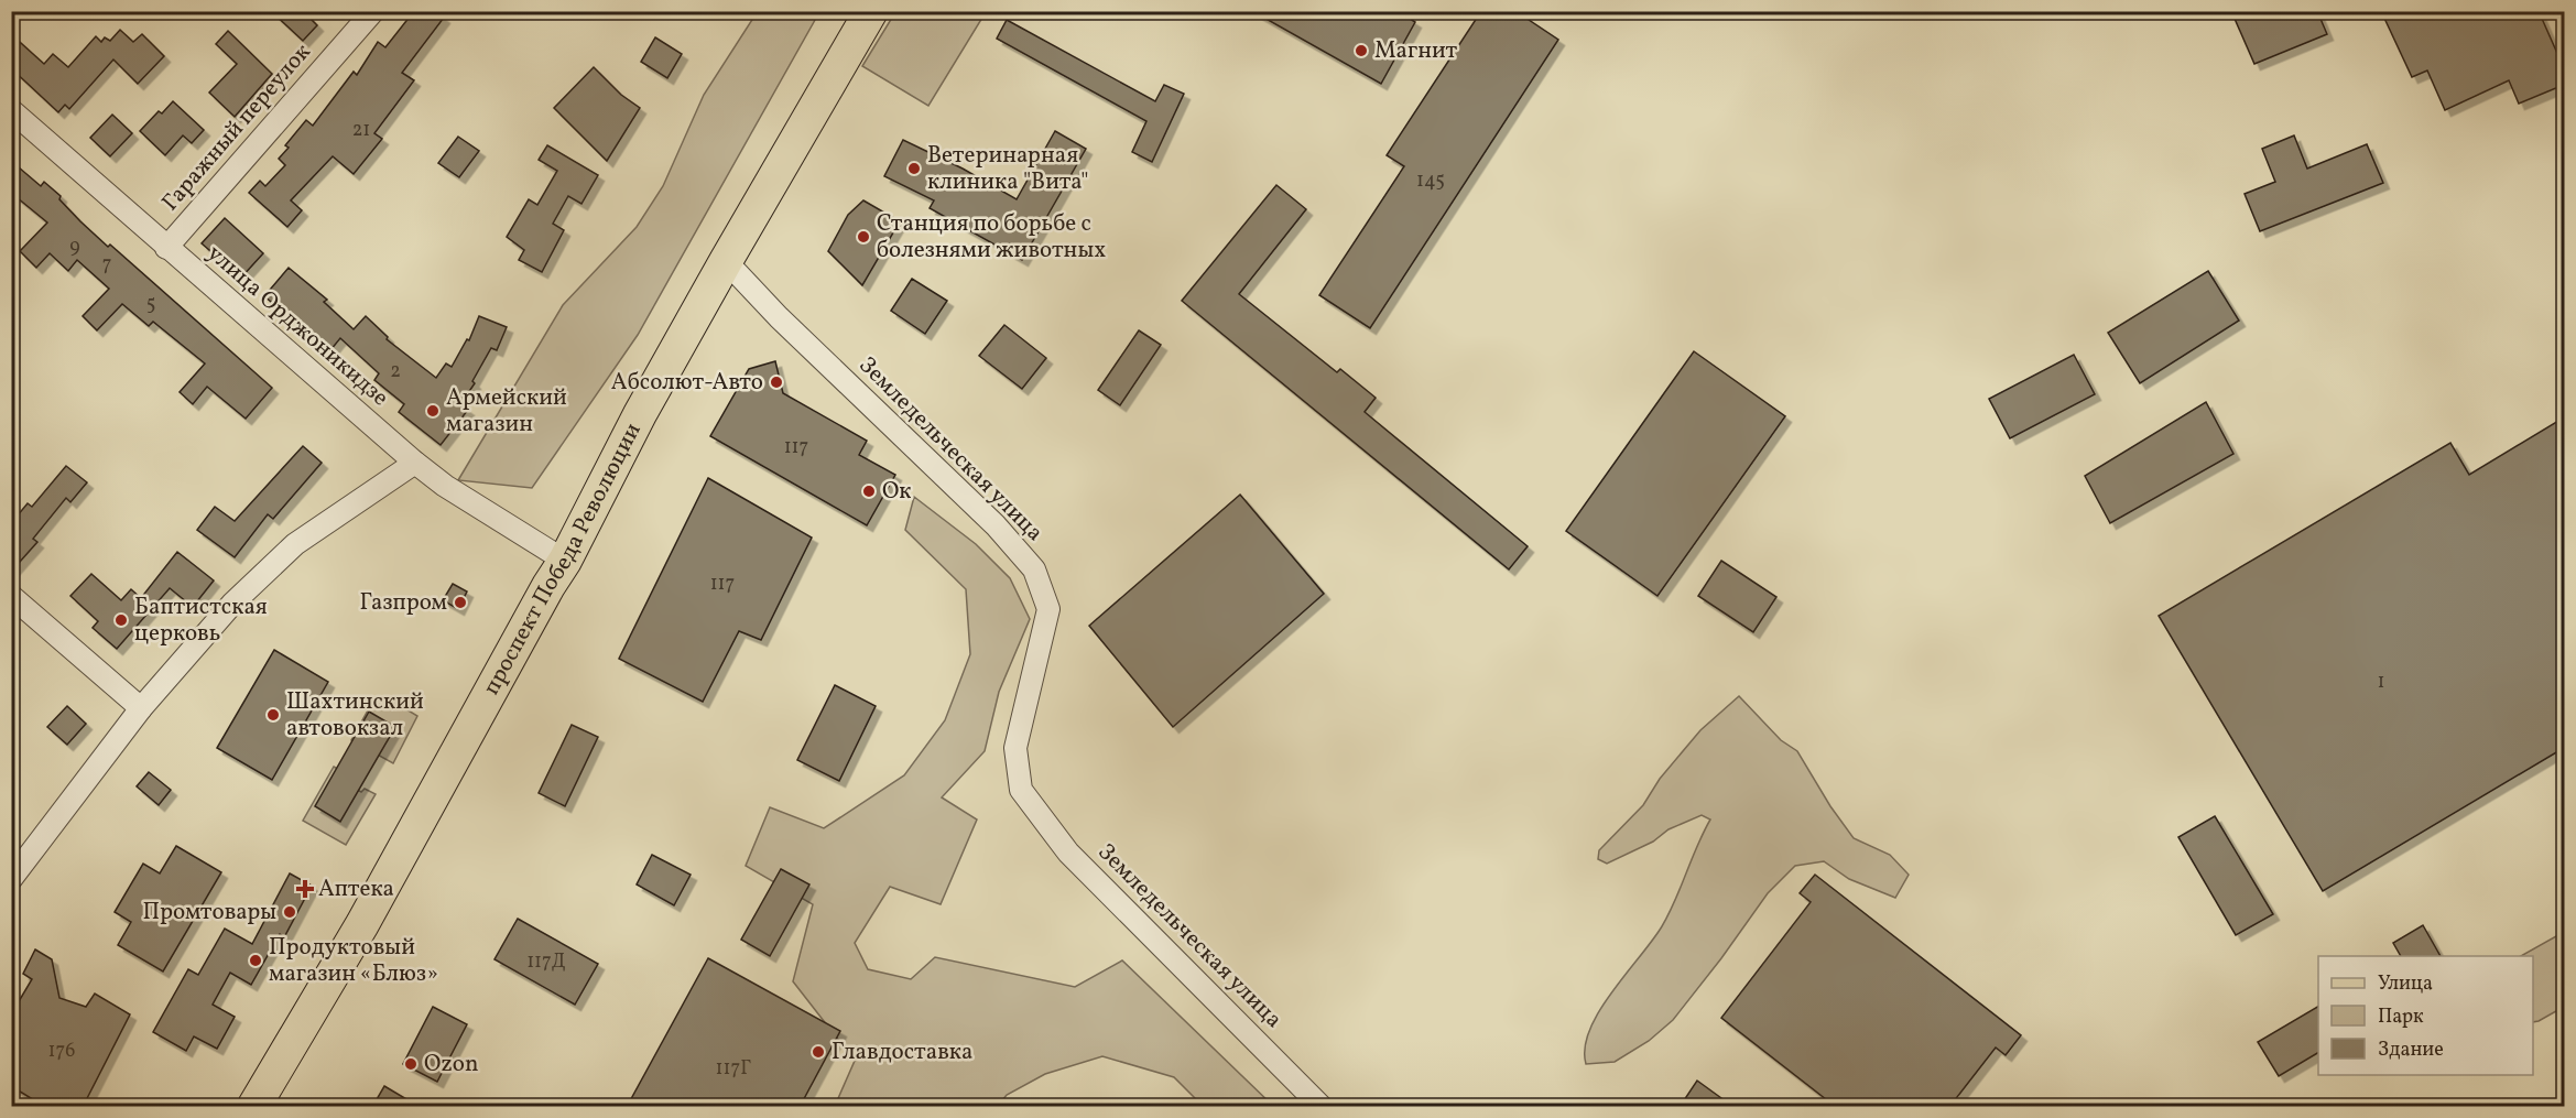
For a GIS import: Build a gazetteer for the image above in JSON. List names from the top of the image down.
{
  "streets": {
    "main road": ["проспект Победа Революции"],
    "street": ["Гаражный переулок", "улица Орджоникидзе", "Земледельческая улица"]
  },
  "crossings": [
    ["Гаражный переулок", "улица Орджоникидзе"],
    ["улица Орджоникидзе", "проспект Победа Революции"],
    ["Земледельческая улица", "проспект Победа Революции"]
  ],
  "places": {
    "other": [
      "Магнит",
      "Ветеринарная клиника \"Вита\"",
      "Станция по борьбе с болезнями животных",
      "Абсолют-Авто",
      "Армейский магазин",
      "Ок",
      "Газпром",
      "Баптистская церковь",
      "Шахтинский автовокзал",
      "Промтовары",
      "Продуктовый магазин «Блюз»",
      "Главдоставка",
      "Ozon"
    ],
    "health": ["Аптека"]
  },
  "house_numbers": [
    "21",
    "145",
    "9",
    "7",
    "5",
    "2",
    "117",
    "117",
    "1",
    "117Д",
    "176",
    "117Г"
  ],
  "legend": ["Улица", "Парк", "Здание"]
}
